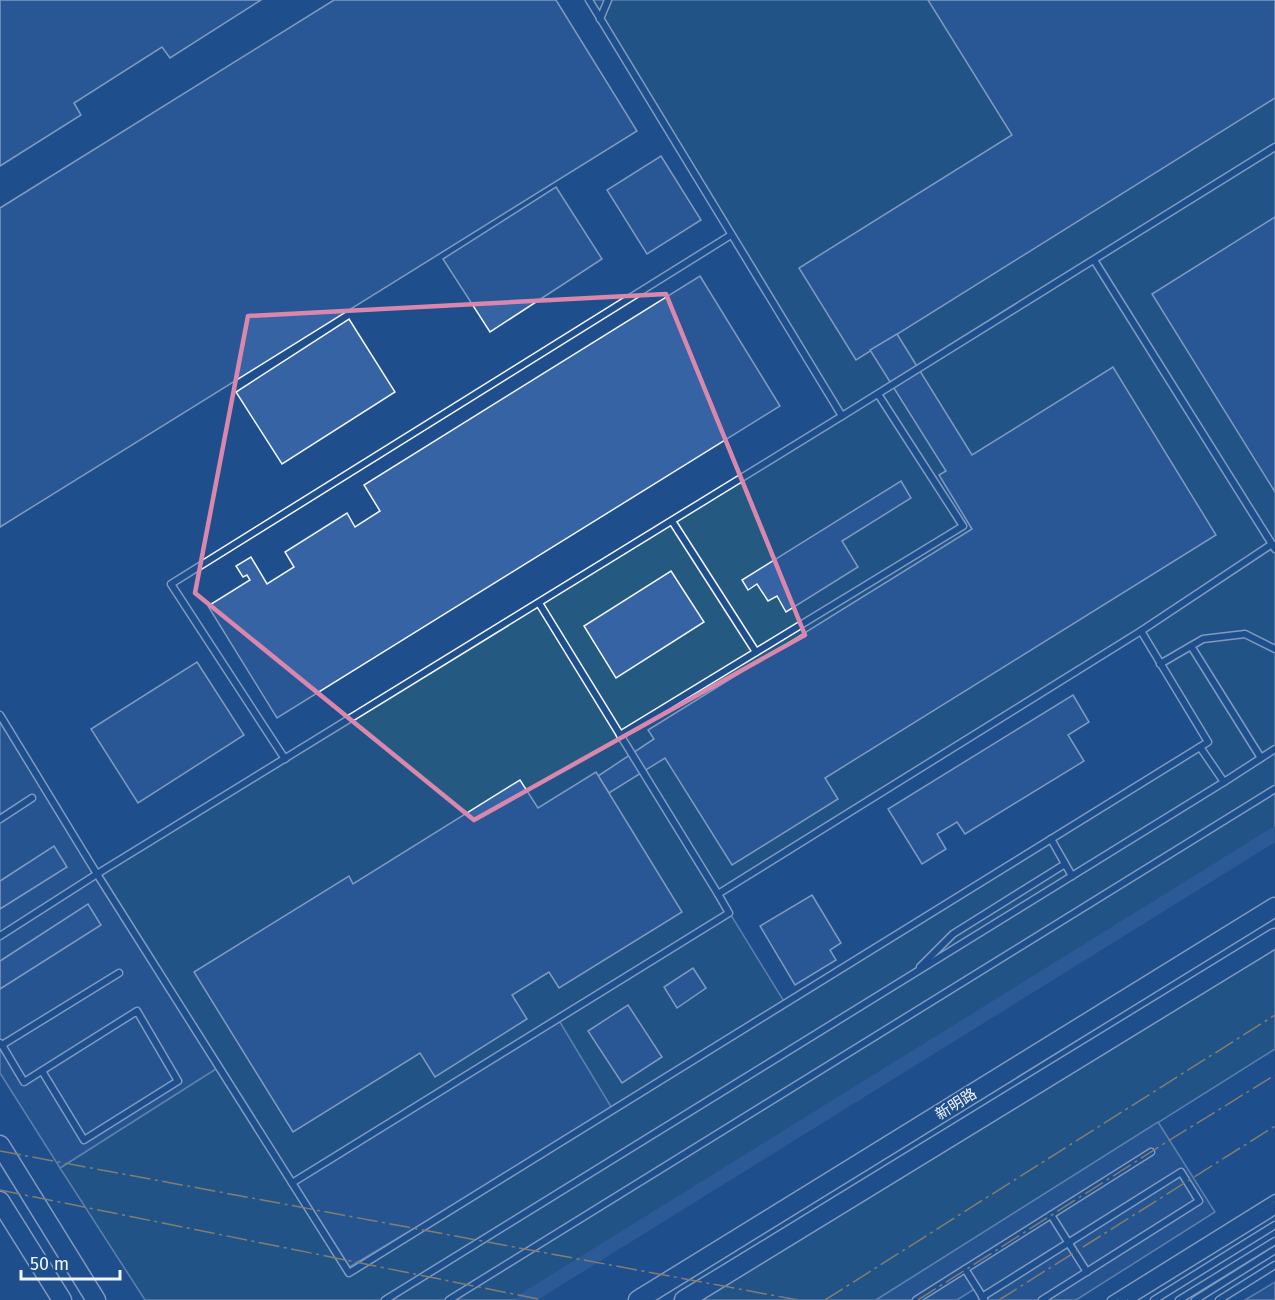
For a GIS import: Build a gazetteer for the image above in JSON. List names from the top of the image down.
{
  "streets": {
    "main road": ["新明路"]
  },
  "scale_bar": "50 m"
}
